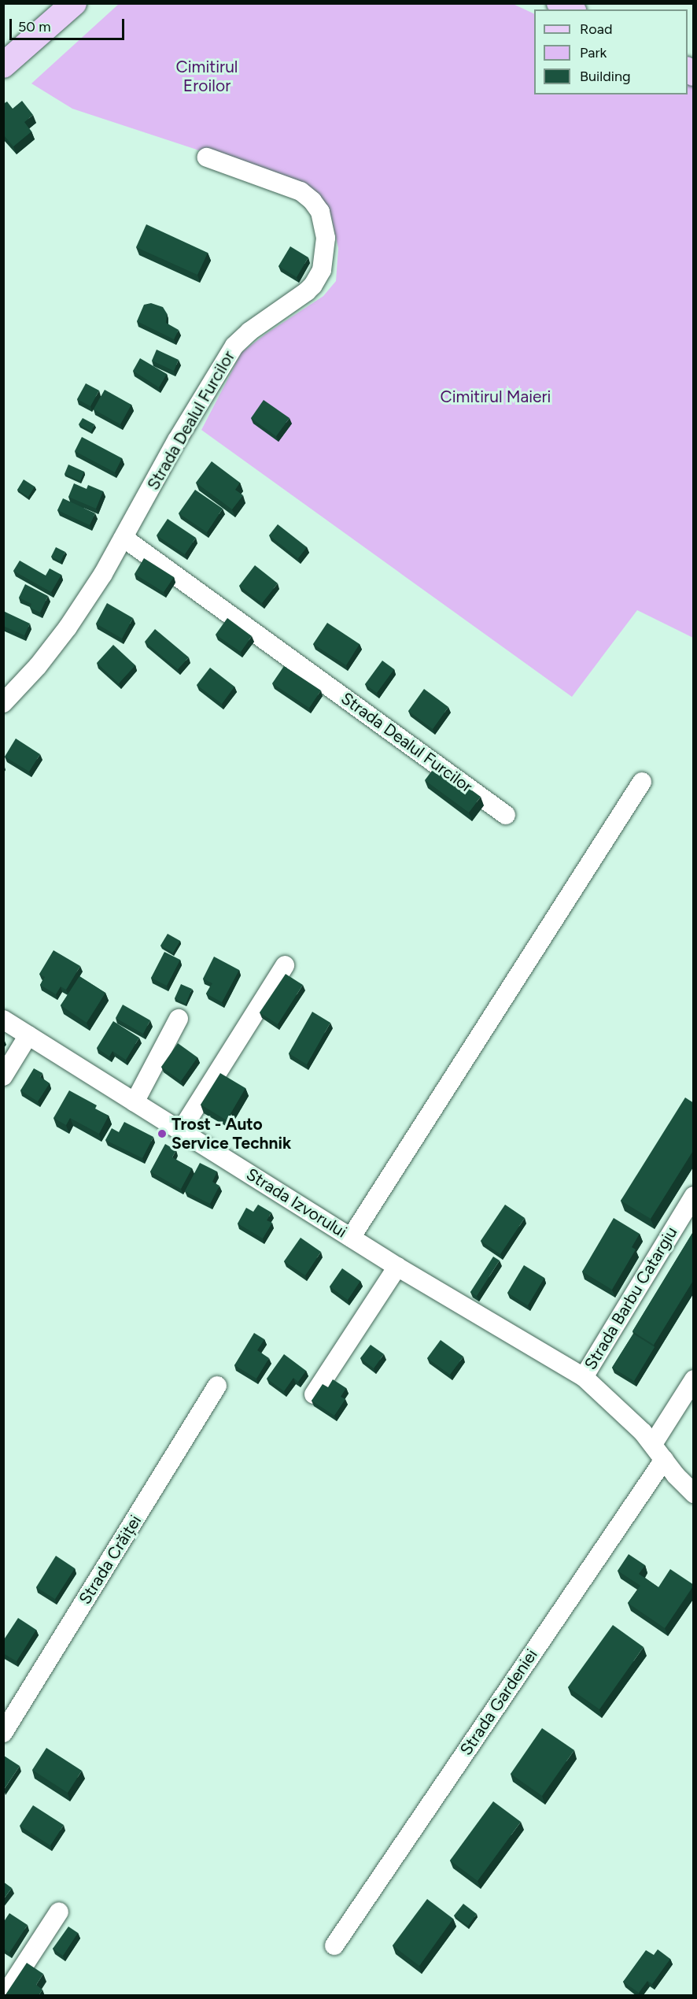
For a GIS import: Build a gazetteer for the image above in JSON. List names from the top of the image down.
{
  "streets": {
    "street": [
      "Strada Dealul Furcilor",
      "Strada Izvorului",
      "Strada Barbu Catargiu",
      "Strada Crăiței",
      "Strada Gardeniei"
    ]
  },
  "crossings": [
    ["Strada Izvorului", "Strada Barbu Catargiu"],
    ["Strada Izvorului", "Strada Gardeniei"]
  ],
  "parks": ["Cimitirul Eroilor", "Cimitirul Maieri"],
  "places": ["Trost - Auto Service Technik"],
  "legend": ["Road", "Park", "Building"],
  "scale_bar": "50 m"
}
